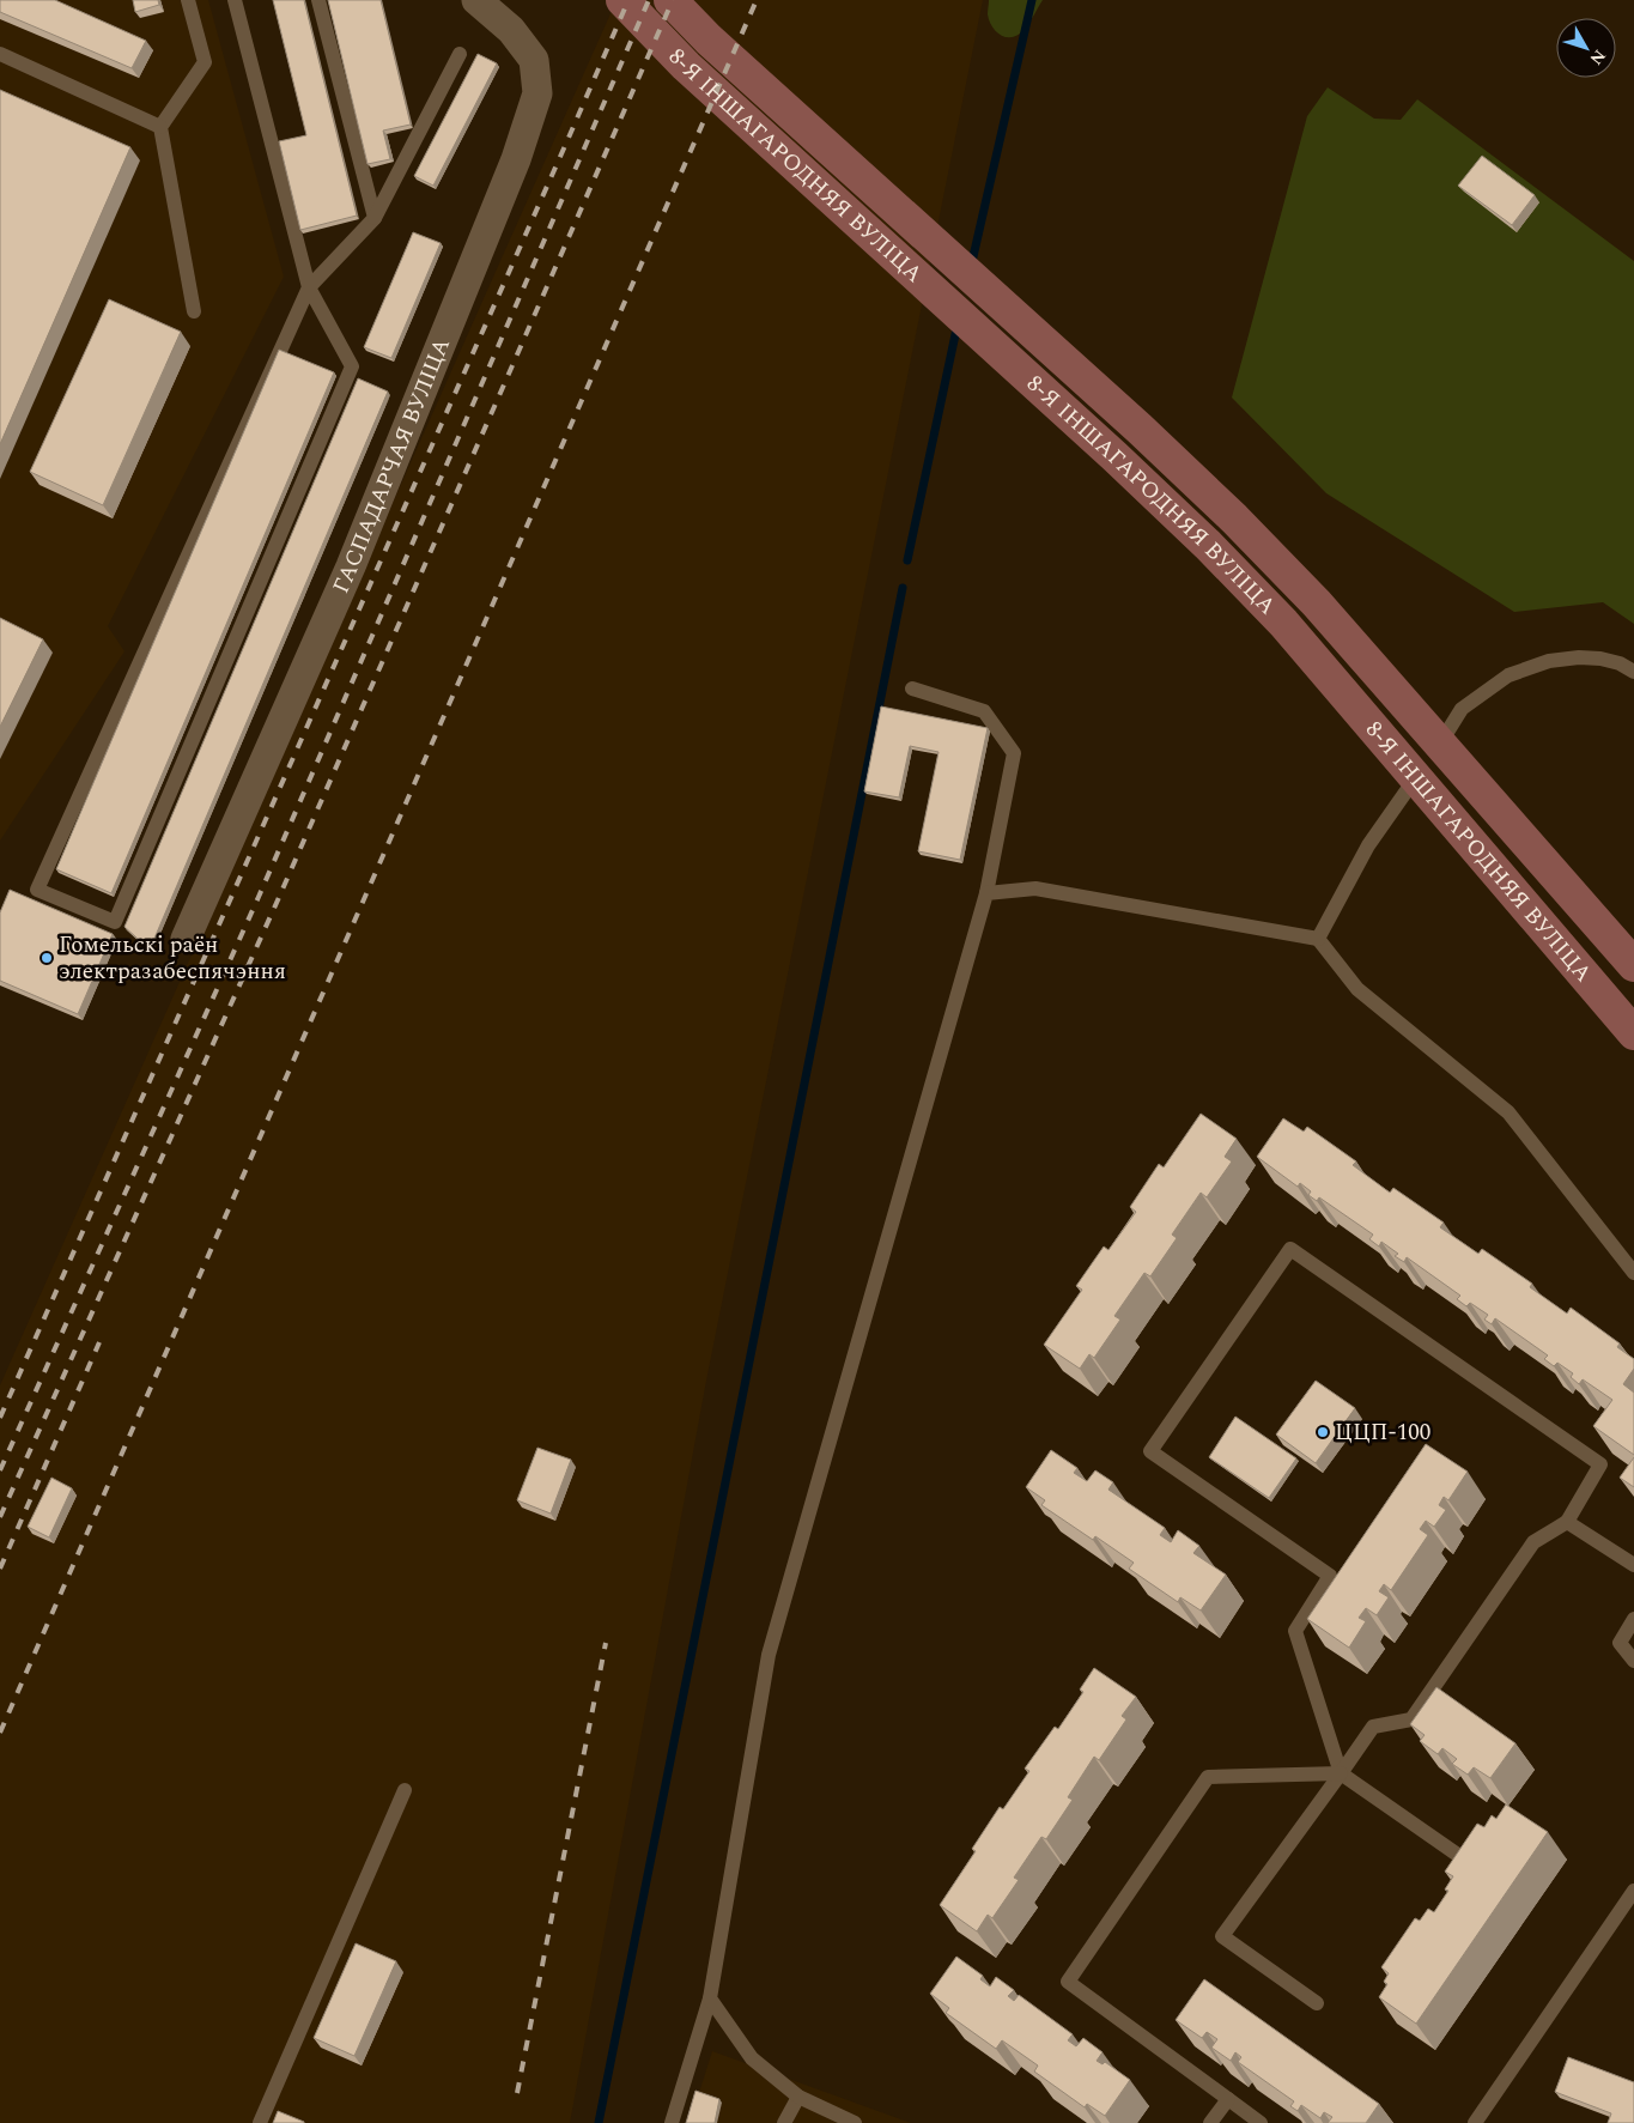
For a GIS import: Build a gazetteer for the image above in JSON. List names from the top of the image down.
{
  "streets": {
    "main road": ["8-Я ІНШАГАРОДНЯЯ ВУЛІЦА"],
    "street": ["ГАСПАДАРЧАЯ ВУЛІЦА"]
  },
  "places": ["Гомельскі раён электразабеспячэння", "ЦЦП-100"],
  "north": "bottom right"
}
